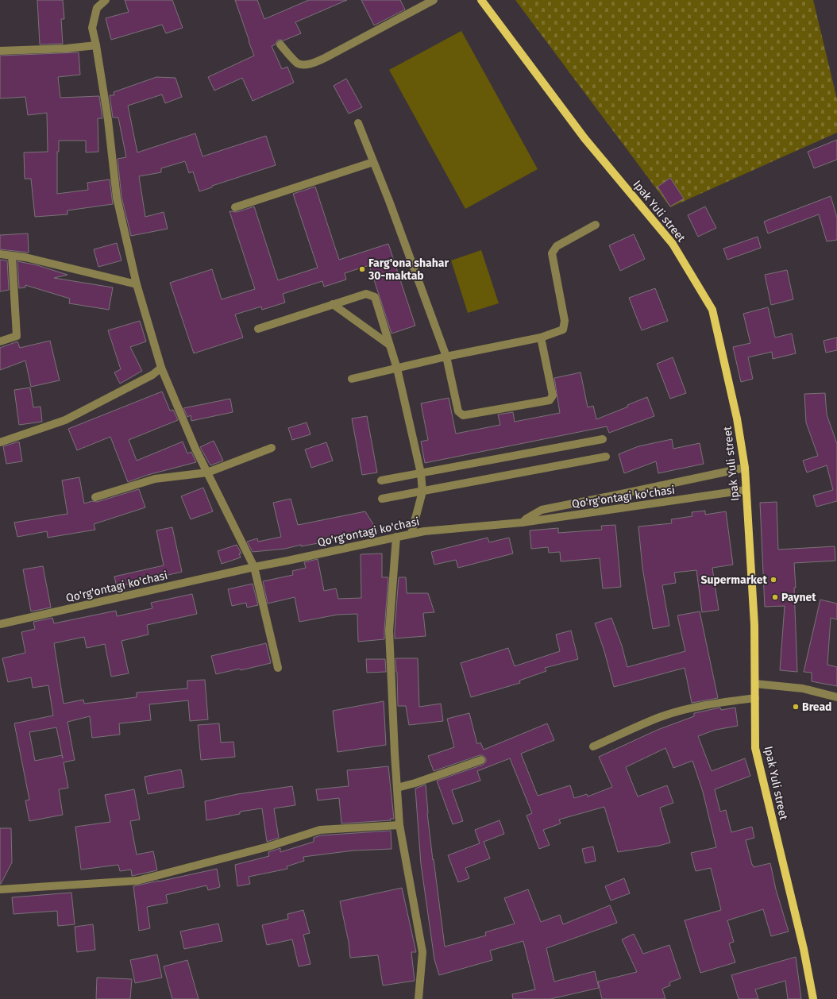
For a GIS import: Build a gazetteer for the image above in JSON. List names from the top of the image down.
{
  "streets": {
    "main road": ["Ipak Yuli street"],
    "street": ["Qo'rg'ontagi ko'chasi"]
  },
  "crossings": [
    ["Ipak Yuli street", "Qo'rg'ontagi ko'chasi"]
  ],
  "places": [
    "Farg'ona shahar 30-maktab",
    "Supermarket",
    "Paynet",
    "Bread"
  ]
}
